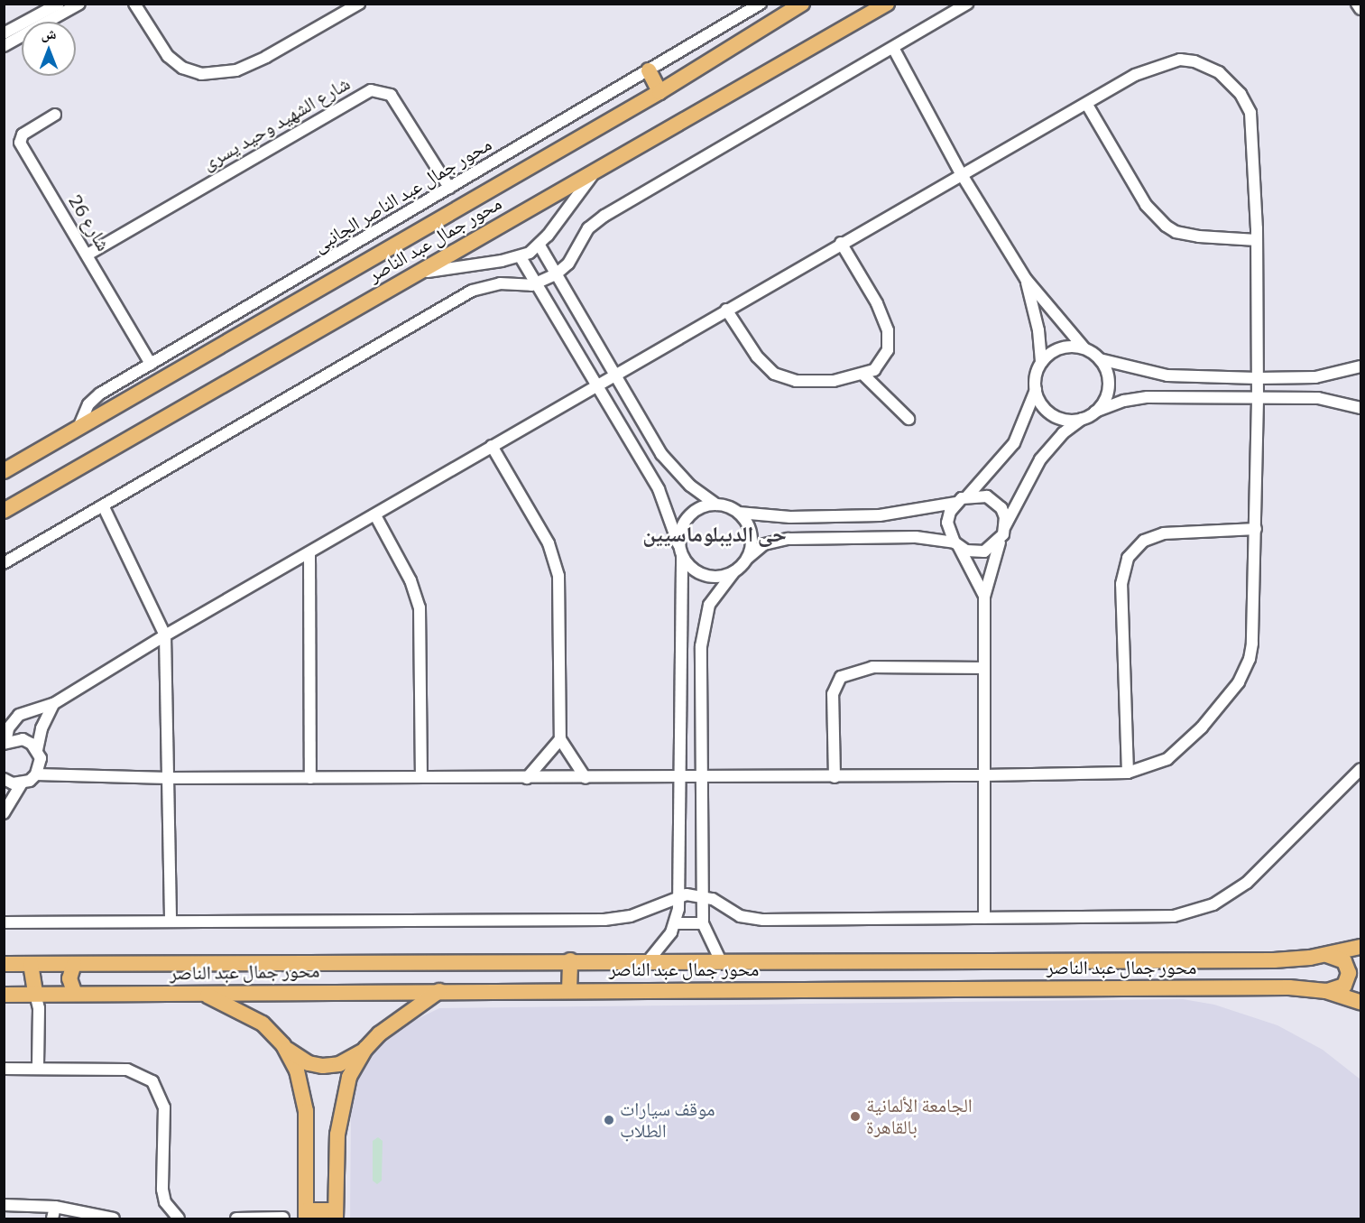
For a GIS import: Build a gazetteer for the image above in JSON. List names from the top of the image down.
{
  "streets": {
    "main road": ["محور جمال عبد الناصر"],
    "street": ["شارع الشهيد وحيد يسرى", "محور جمال عبد الناصر الجانبى", "شارع 26"]
  },
  "crossings": [
    ["شارع الشهيد وحيد يسرى", "محور جمال عبد الناصر الجانبى"],
    ["شارع الشهيد وحيد يسرى", "شارع 26"],
    ["محور جمال عبد الناصر الجانبى", "شارع 26"],
    ["محور جمال عبد الناصر الجانبى", "محور جمال عبد الناصر"]
  ],
  "districts": ["حى الديبلوماسيين"],
  "places": ["الجامعة الألمانية بالقاهرة", "موقف سيارات الطلاب"],
  "north": "top"
}
